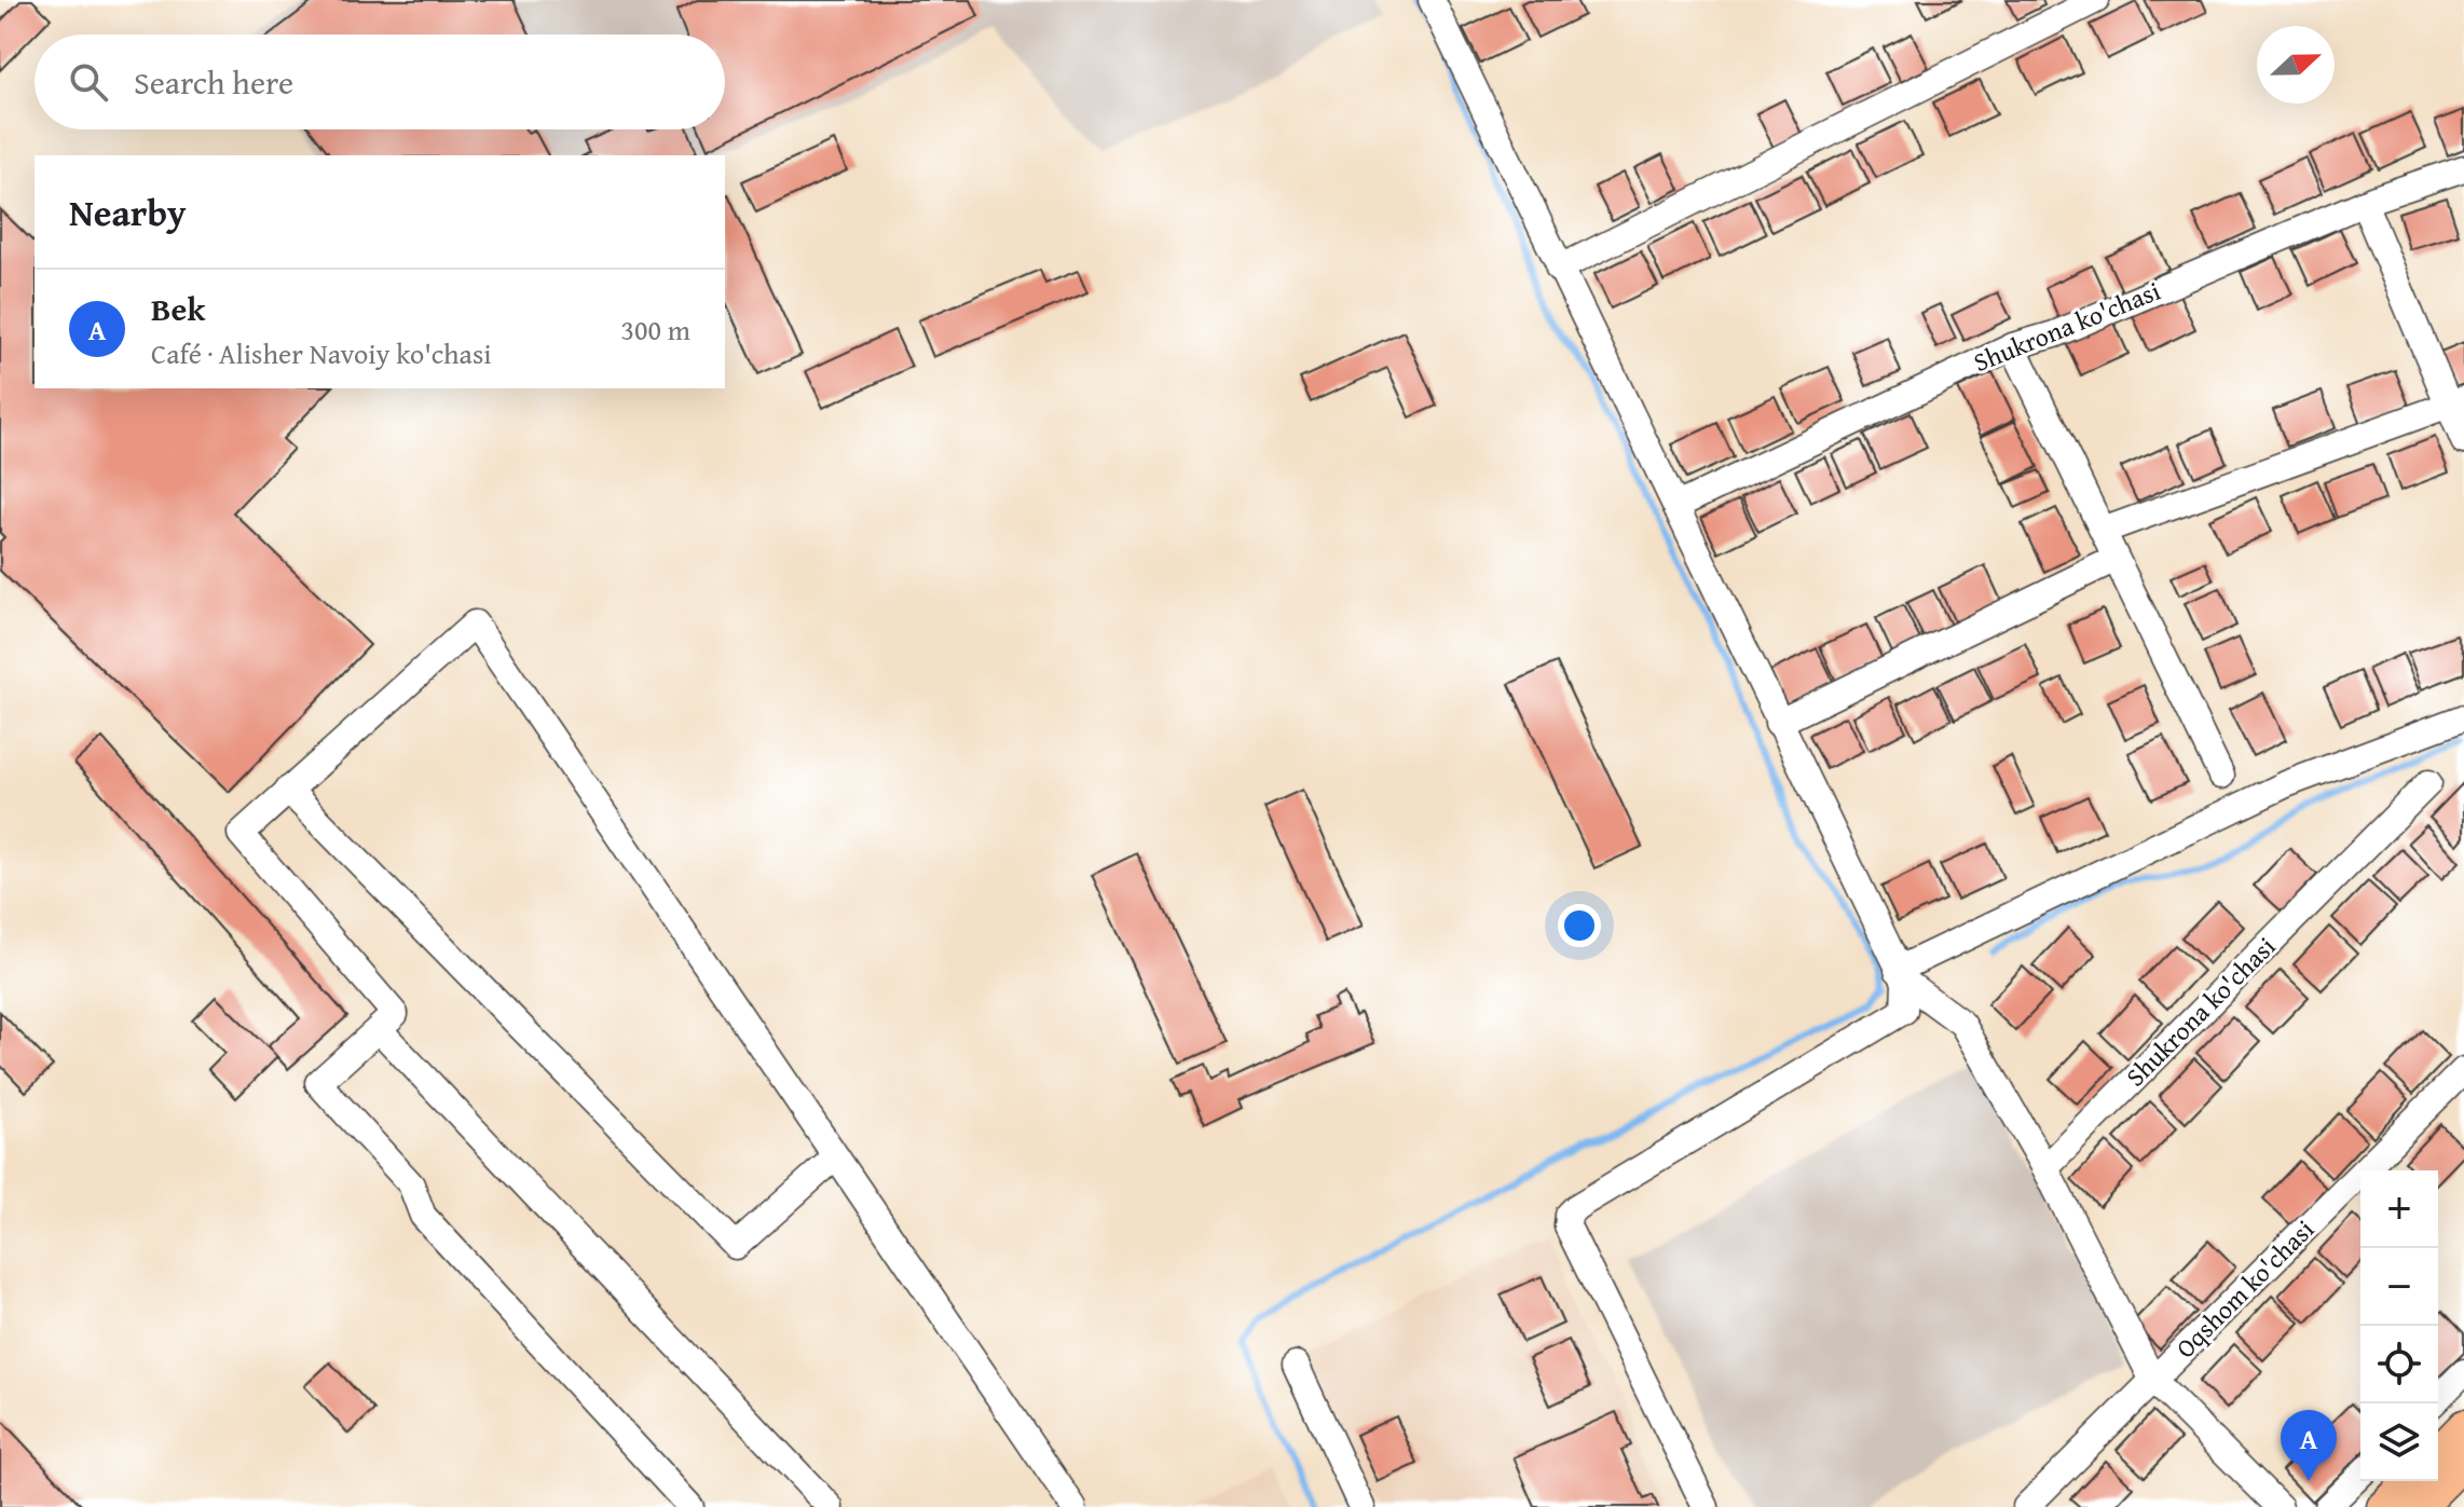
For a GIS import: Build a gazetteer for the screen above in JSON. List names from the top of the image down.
{
  "streets": {
    "street": ["Shukrona ko'chasi", "Oqshom ko'chasi"]
  },
  "north": "right",
  "page": {
    "search": "Search here",
    "heading": "Nearby",
    "list": [
      {
        "mark": "A",
        "name": "Bek",
        "note": "Café · Alisher Navoiy ko'chasi",
        "value": "300 m"
      }
    ],
    "map_buttons": ["+", "−"],
    "pins": "A"
  }
}
